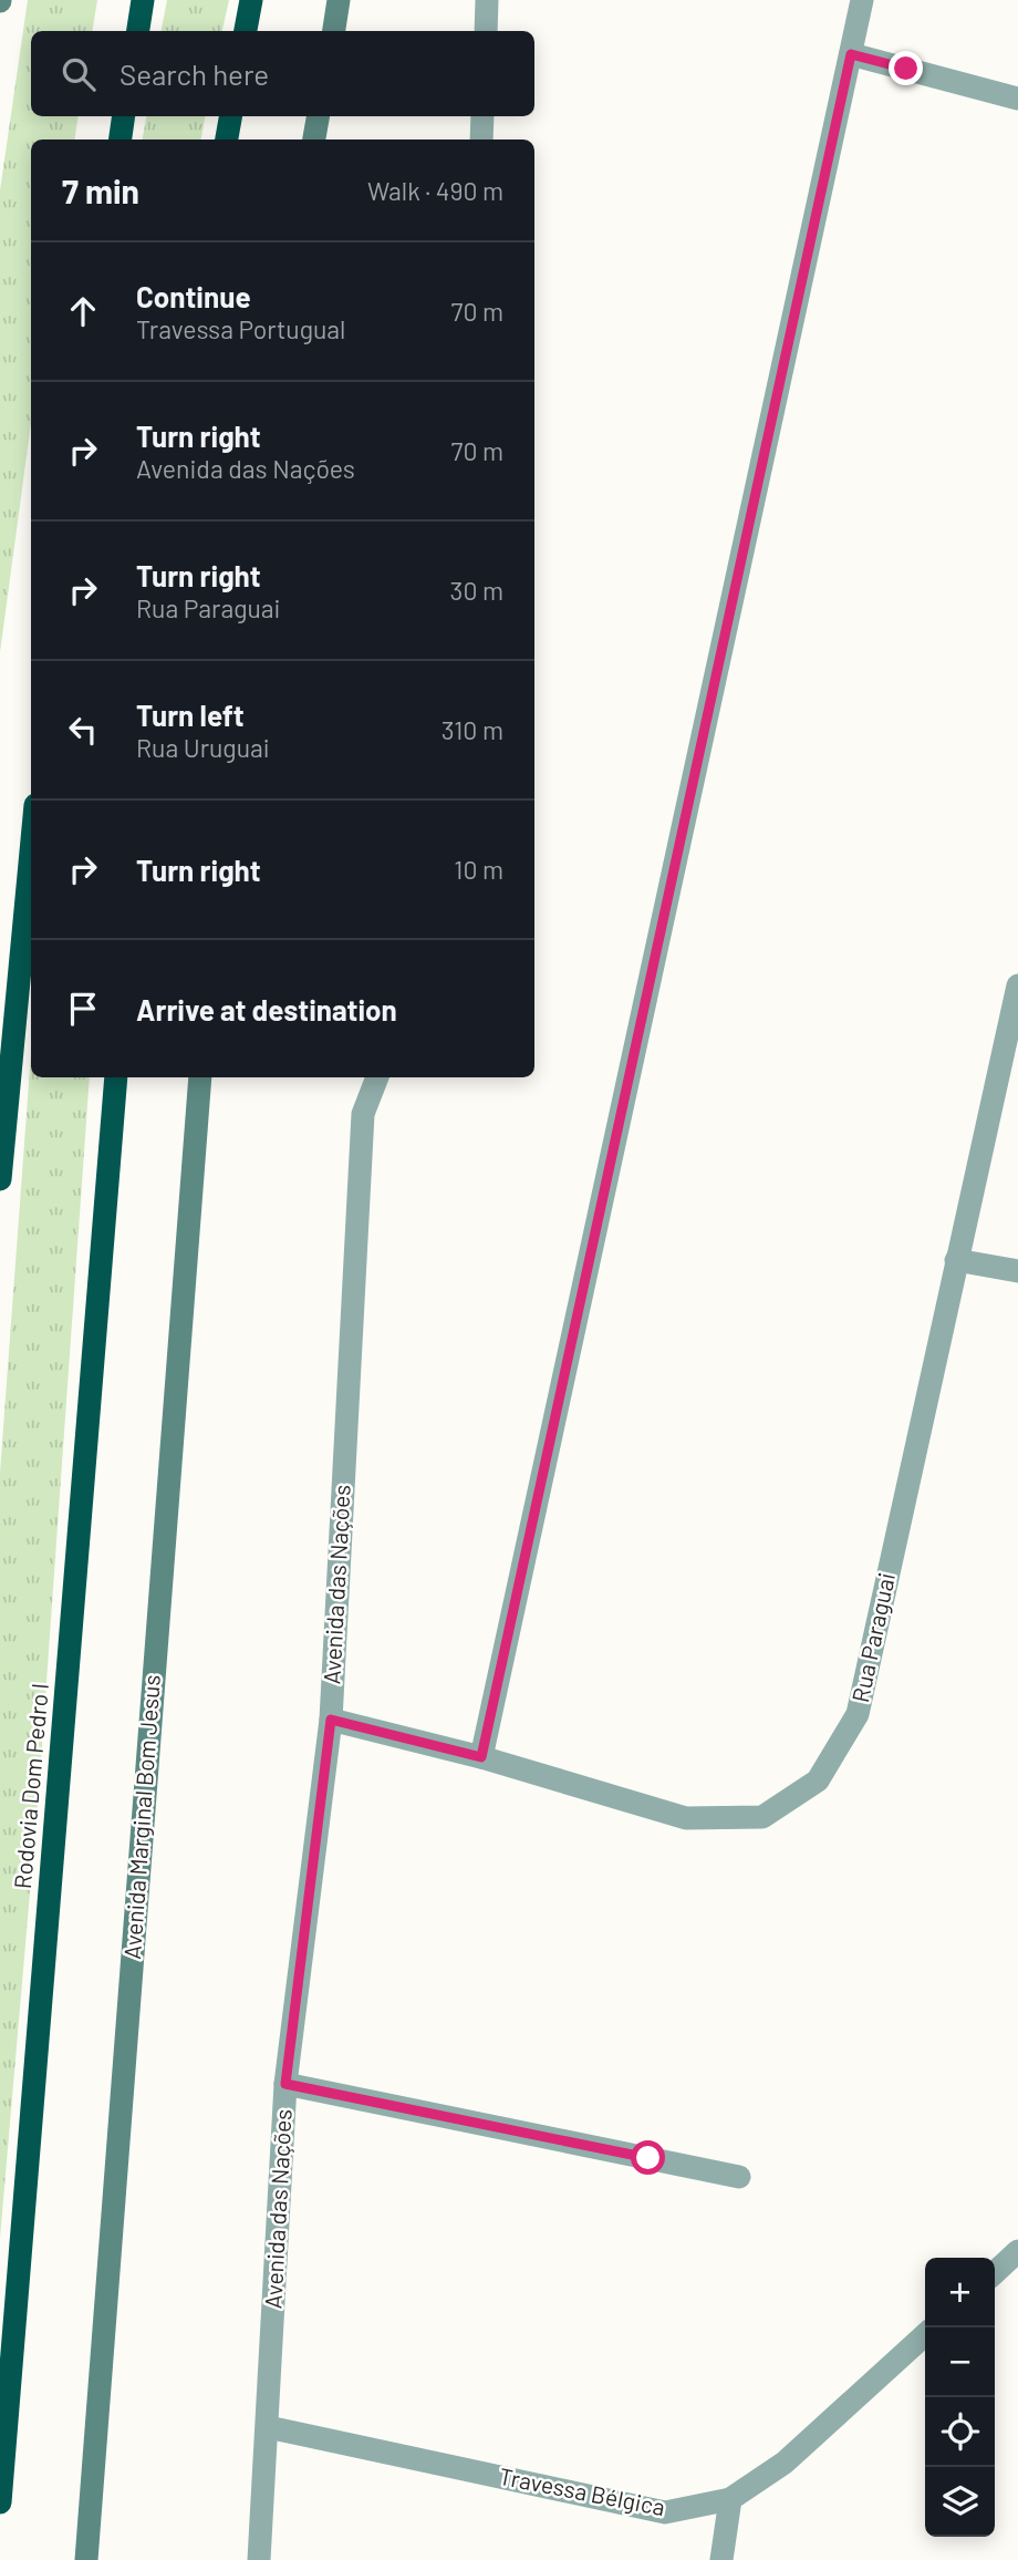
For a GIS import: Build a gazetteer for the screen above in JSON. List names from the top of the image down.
{
  "streets": {
    "highway": ["Rodovia Dom Pedro I"],
    "street": [
      "Avenida das Nações",
      "Rua Paraguai",
      "Avenida Marginal Bom Jesus",
      "Travessa Bélgica"
    ]
  },
  "crossings": [
    ["Avenida das Nações", "Rua Paraguai"],
    ["Avenida das Nações", "Travessa Bélgica"]
  ],
  "page": {
    "search": "Search here",
    "heading": ["7 min", "Walk · 490 m"],
    "list": [
      ["Continue", "Travessa Portugual", "70 m"],
      ["Turn right", "Avenida das Nações", "70 m"],
      ["Turn right", "Rua Paraguai", "30 m"],
      ["Turn left", "Rua Uruguai", "310 m"],
      ["Turn right", "10 m"],
      "Arrive at destination"
    ],
    "map_buttons": ["+", "−"]
  }
}
